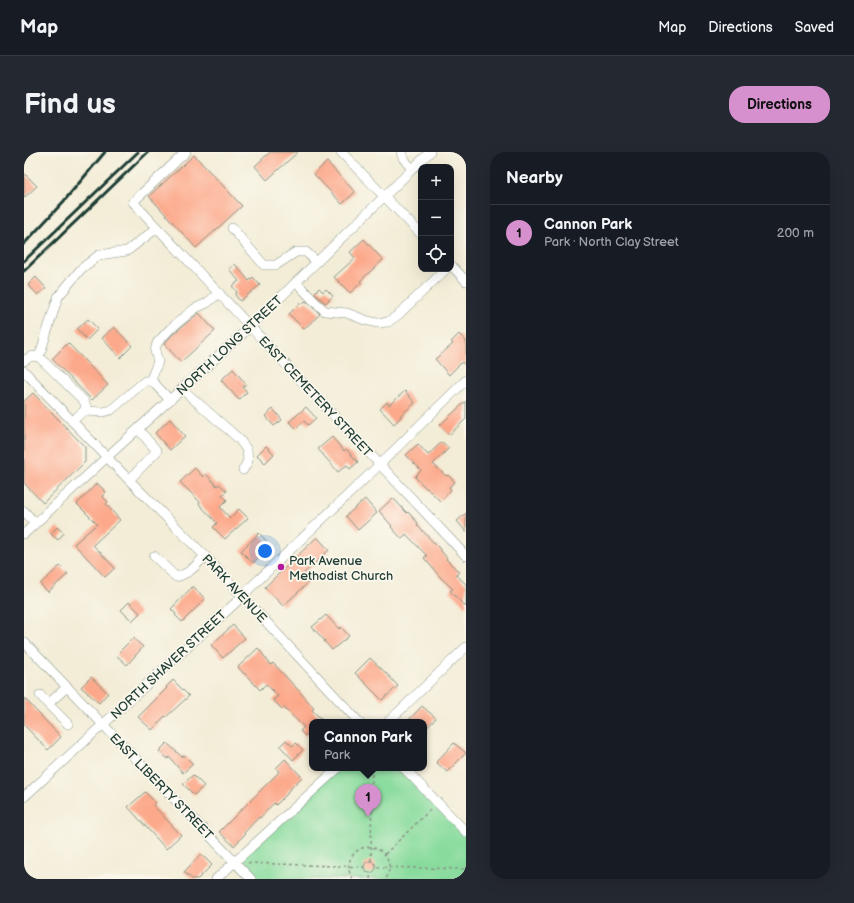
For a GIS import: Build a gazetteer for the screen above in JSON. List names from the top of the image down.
{
  "streets": {
    "street": [
      "NORTH LONG STREET",
      "EAST CEMETERY STREET",
      "PARK AVENUE",
      "NORTH SHAVER STREET",
      "EAST LIBERTY STREET"
    ]
  },
  "crossings": [
    ["NORTH LONG STREET", "EAST CEMETERY STREET"],
    ["NORTH LONG STREET", "PARK AVENUE"],
    ["EAST CEMETERY STREET", "NORTH SHAVER STREET"],
    ["PARK AVENUE", "NORTH SHAVER STREET"],
    ["NORTH SHAVER STREET", "EAST LIBERTY STREET"]
  ],
  "places": ["Park Avenue Methodist Church"],
  "page": {
    "header": "Map",
    "nav": ["Map", "Directions", "Saved"],
    "buttons": "Directions",
    "title": "Find us",
    "heading": "Nearby",
    "map_buttons": ["+", "−"],
    "list": [
      {
        "mark": "1",
        "name": "Cannon Park",
        "note": "Park · North Clay Street",
        "value": "200 m"
      }
    ],
    "popup": ["Cannon Park", "Park"],
    "pins": "1"
  }
}
